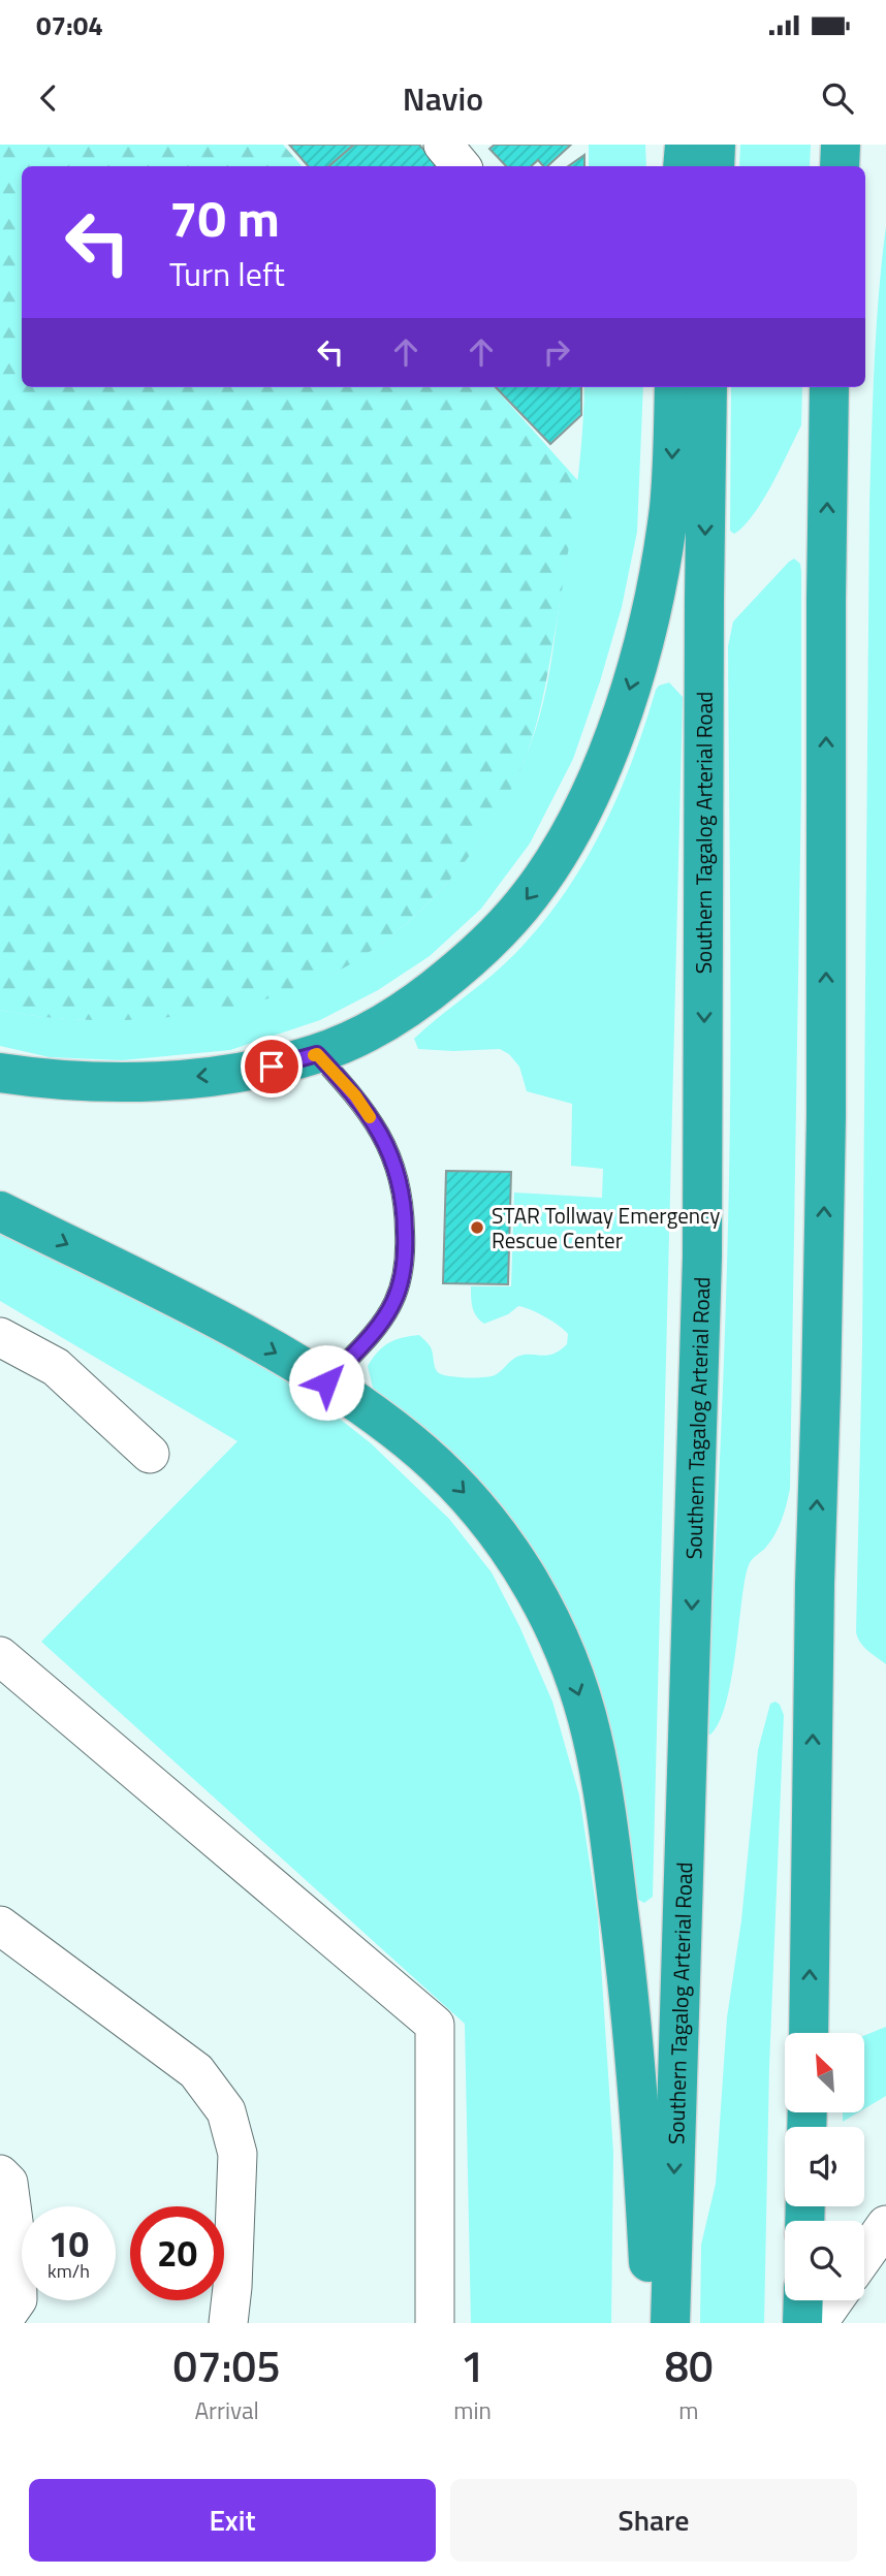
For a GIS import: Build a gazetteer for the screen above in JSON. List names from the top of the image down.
{
  "streets": {
    "highway": ["Southern Tagalog Arterial Road"]
  },
  "places": ["STAR Tollway Emergency Rescue Center"],
  "north": "top left",
  "page": {
    "status": "07:04",
    "header": "Navio",
    "turn": ["70 m", "Turn left"],
    "speed": "10 km/h",
    "limit": "20",
    "eta": [
      "07:05",
      "Arrival",
      "1",
      "min",
      "80",
      "m"
    ],
    "buttons": ["Exit", "Share"]
  }
}
